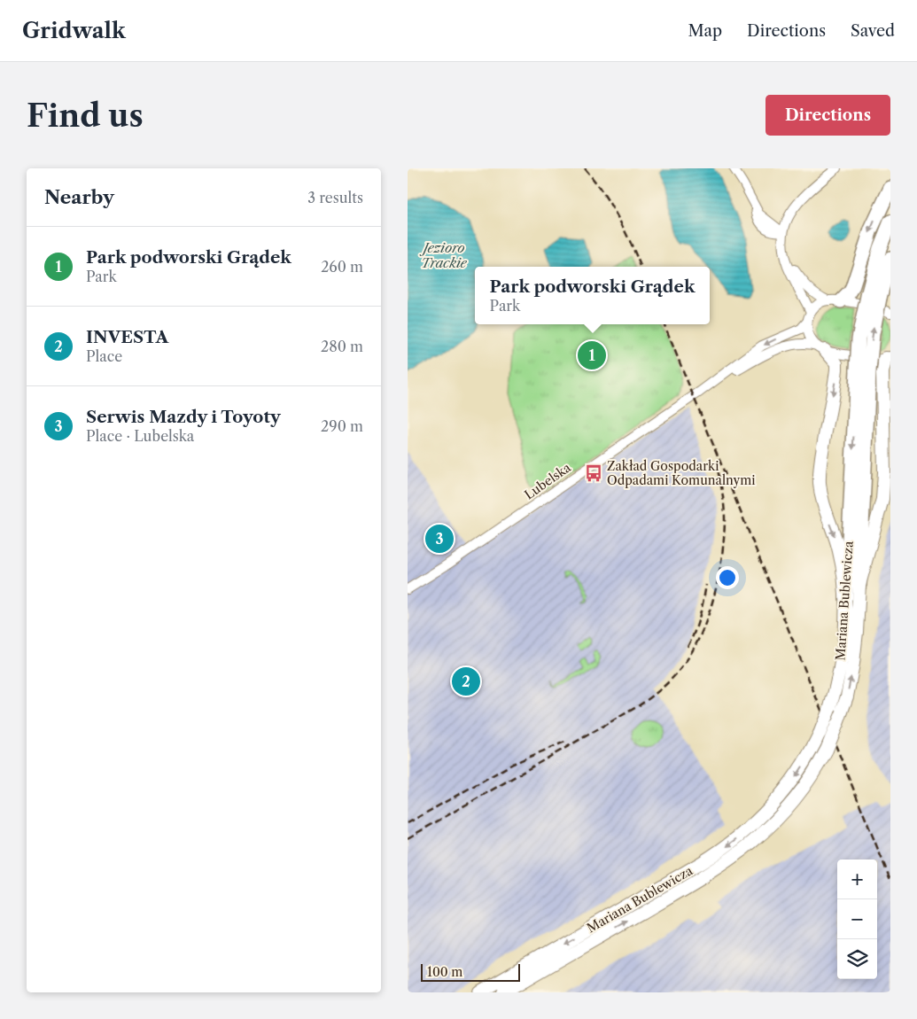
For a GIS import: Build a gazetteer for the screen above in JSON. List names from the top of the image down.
{
  "streets": {
    "highway": ["Mariana Bublewicza"],
    "street": ["Lubelska"]
  },
  "water": ["Jezioro Trackie"],
  "places": {
    "bus stop": ["Zakład Gospodarki Odpadami Komunalnymi"]
  },
  "scale_bar": "100 m",
  "page": {
    "header": "Gridwalk",
    "nav": ["Map", "Directions", "Saved"],
    "buttons": "Directions",
    "title": "Find us",
    "heading": ["Nearby", "3 results"],
    "list": [
      {
        "mark": "1",
        "name": "Park podworski Grądek",
        "note": "Park",
        "value": "260 m"
      },
      {
        "mark": "2",
        "name": "INVESTA",
        "note": "Place",
        "value": "280 m"
      },
      {
        "mark": "3",
        "name": "Serwis Mazdy i Toyoty",
        "note": "Place · Lubelska",
        "value": "290 m"
      }
    ],
    "popup": ["Park podworski Grądek", "Park"],
    "pins": ["1", "3", "2"],
    "map_buttons": ["+", "−"],
    "scale": "100 m"
  }
}
